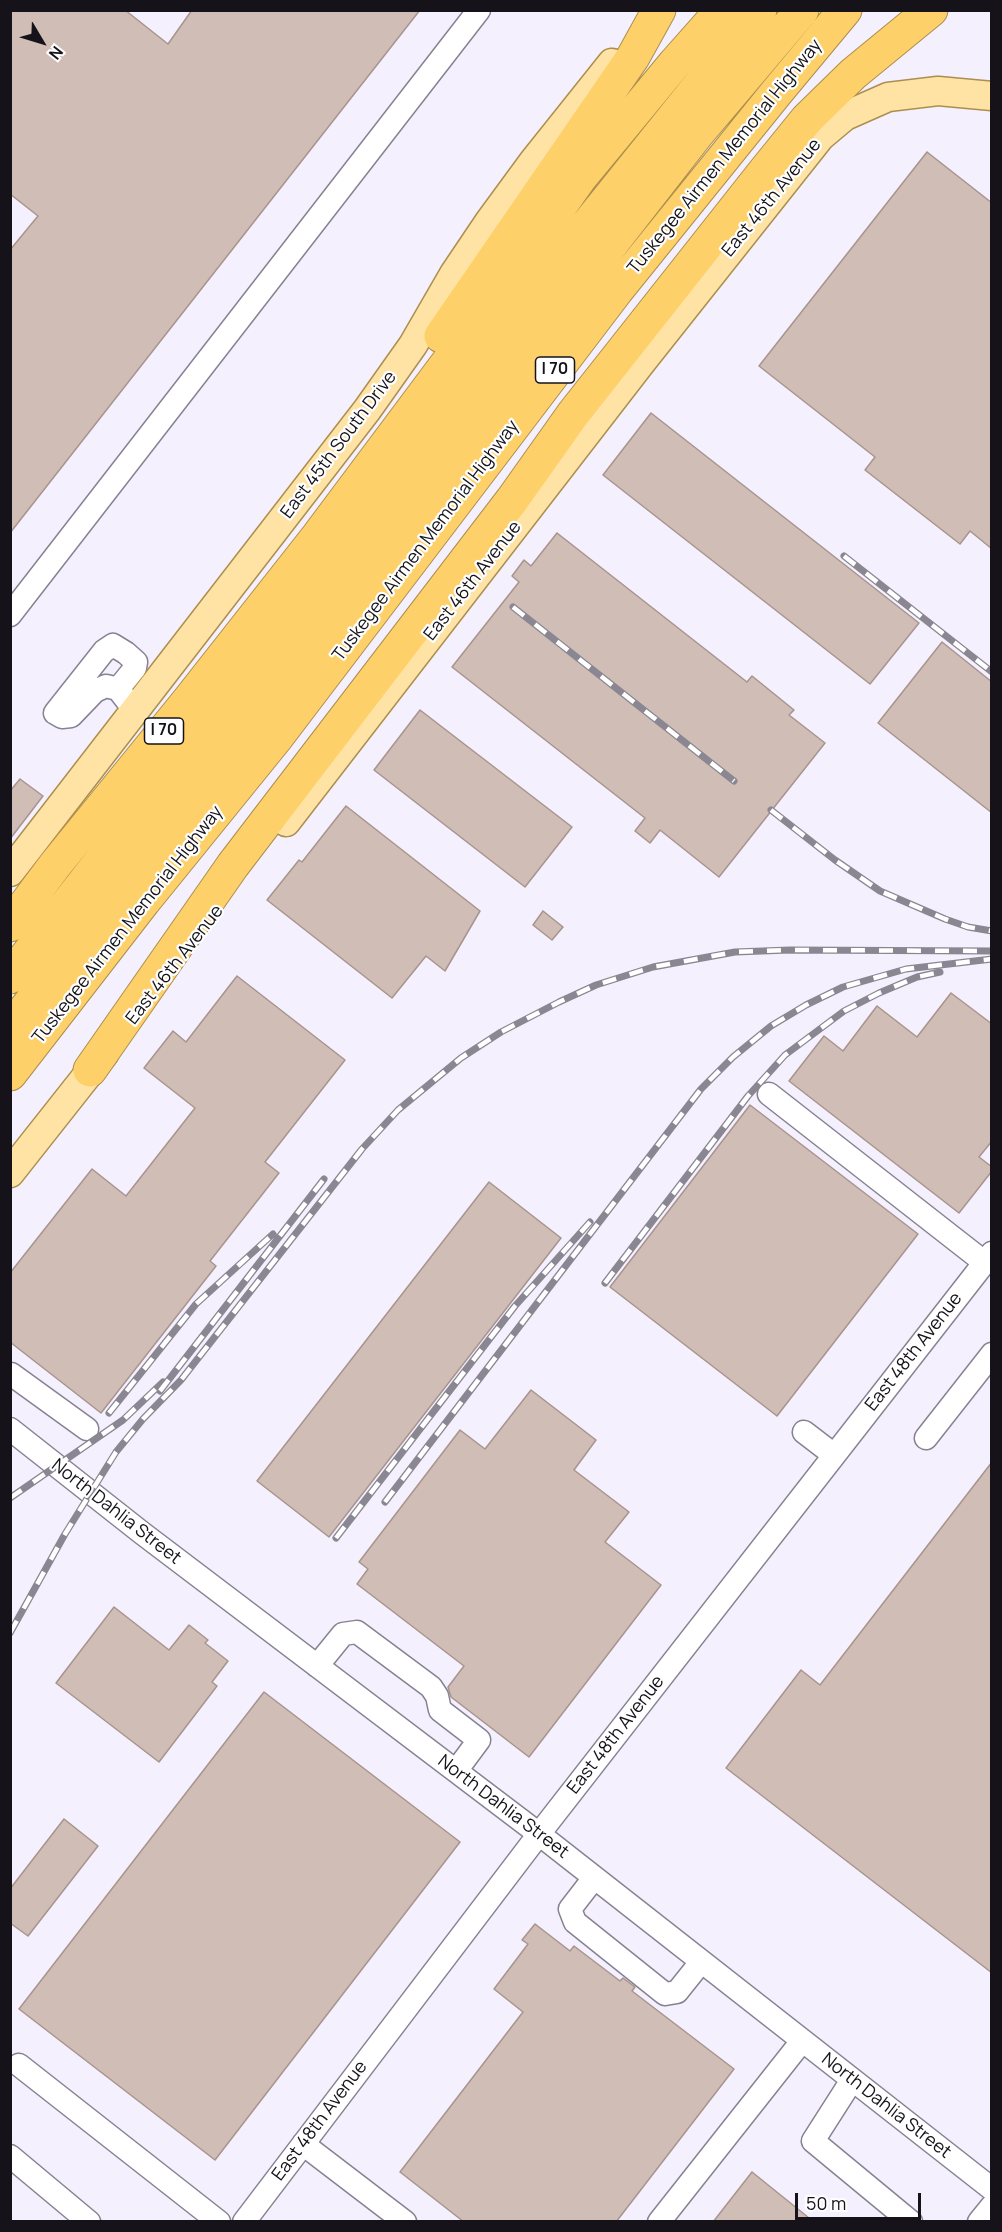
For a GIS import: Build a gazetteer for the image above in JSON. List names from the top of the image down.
{
  "streets": {
    "highway": ["Tuskegee Airmen Memorial Highway", "I 70"],
    "main road": ["East 46th Avenue", "East 45th South Drive"],
    "street": ["East 48th Avenue", "North Dahlia Street"]
  },
  "crossings": [
    ["East 48th Avenue", "North Dahlia Street"]
  ],
  "scale_bar": "50 m",
  "north": "bottom right"
}
